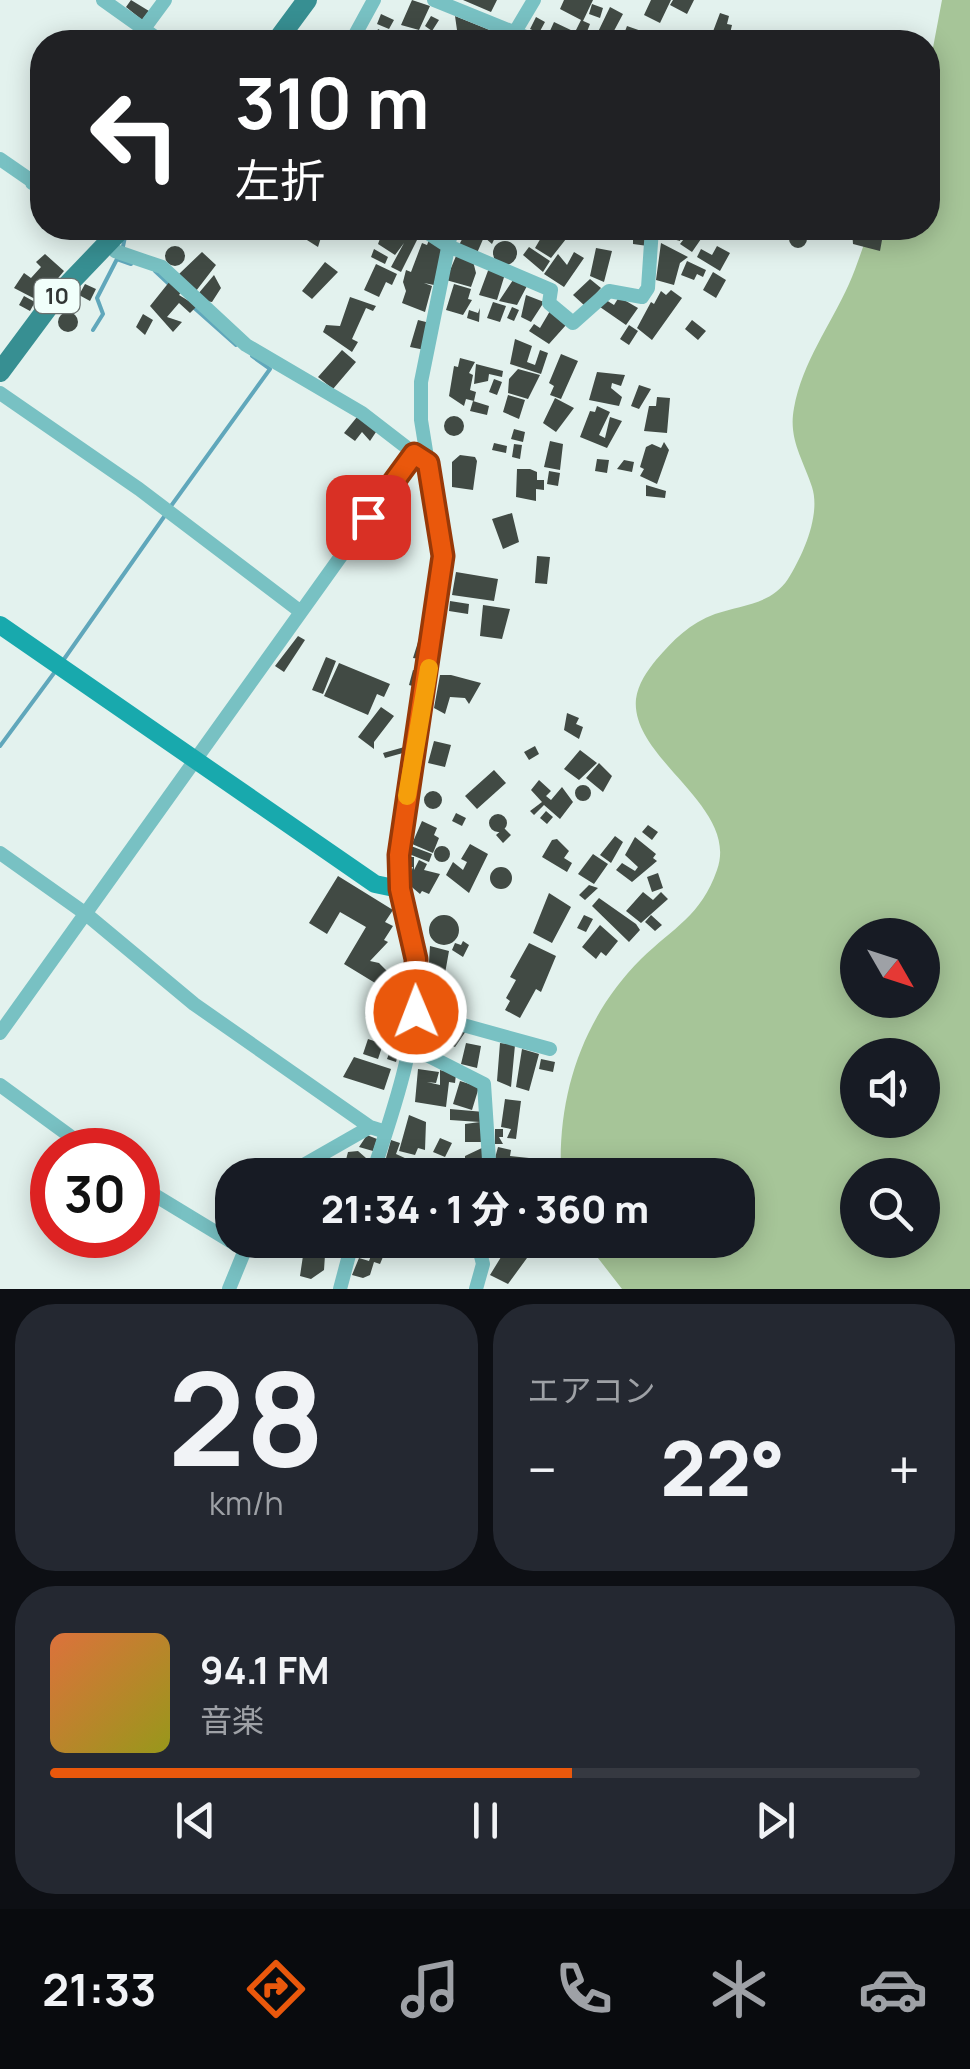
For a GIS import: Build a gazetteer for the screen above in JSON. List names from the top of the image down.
{
  "streets": {
    "main road": ["10"]
  },
  "north": "bottom right",
  "page": {
    "turn": ["310 m", "左折"],
    "limit": "30",
    "trip": "21:34 · 1 分 · 360 m",
    "tile": [
      ["28", "km/h"],
      "エアコン"
    ],
    "heat": ["−", "22°", "+"],
    "song": ["94.1 FM", "音楽"],
    "tabs": "21:33"
  }
}
